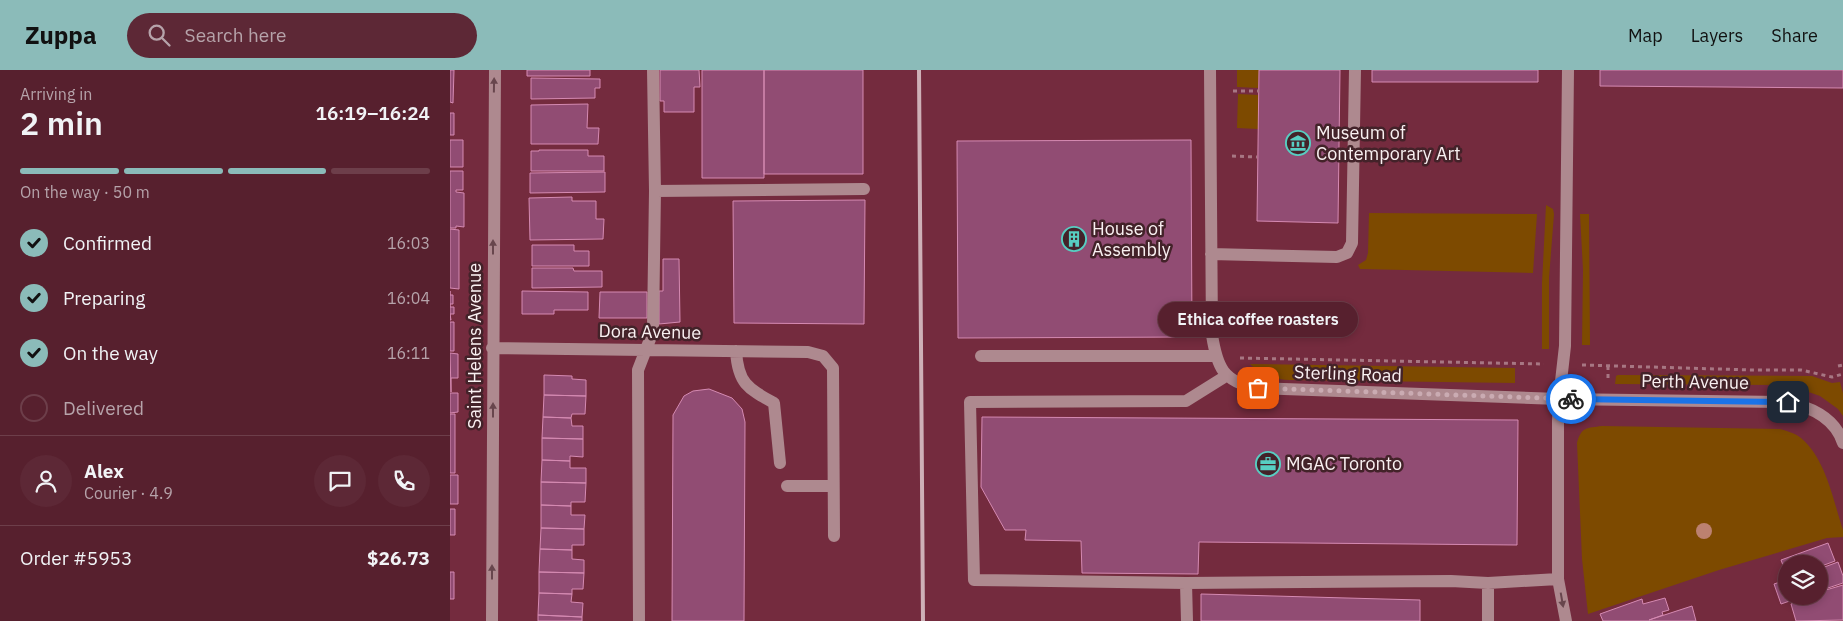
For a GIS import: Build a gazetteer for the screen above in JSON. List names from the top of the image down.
{
  "streets": {
    "street": [
      "Dora Avenue",
      "Saint Helens Avenue",
      "Sterling Road",
      "Perth Avenue"
    ]
  },
  "crossings": [
    ["Dora Avenue", "Saint Helens Avenue"],
    ["Sterling Road", "Perth Avenue"]
  ],
  "one_way": ["Saint Helens Avenue"],
  "places": {
    "museum": ["Museum of Contemporary Art"],
    "building": ["House of Assembly"],
    "other": ["Ethica coffee roasters"],
    "office": ["MGAC Toronto"]
  },
  "page": {
    "header": "Zuppa",
    "search": "Search here",
    "nav": ["Map", "Layers", "Share"],
    "heading": ["2 min", "Arriving in", "16:19–16:24"],
    "panel": [
      "Alex",
      "Courier · 4.9",
      "Order #5953",
      "$26.73"
    ],
    "bar": "On the way · 50 m",
    "list": [
      ["Confirmed", "16:03"],
      ["Preparing", "16:04"],
      ["On the way", "16:11"],
      "Delivered"
    ],
    "bubble": "Ethica coffee roasters"
  }
}
